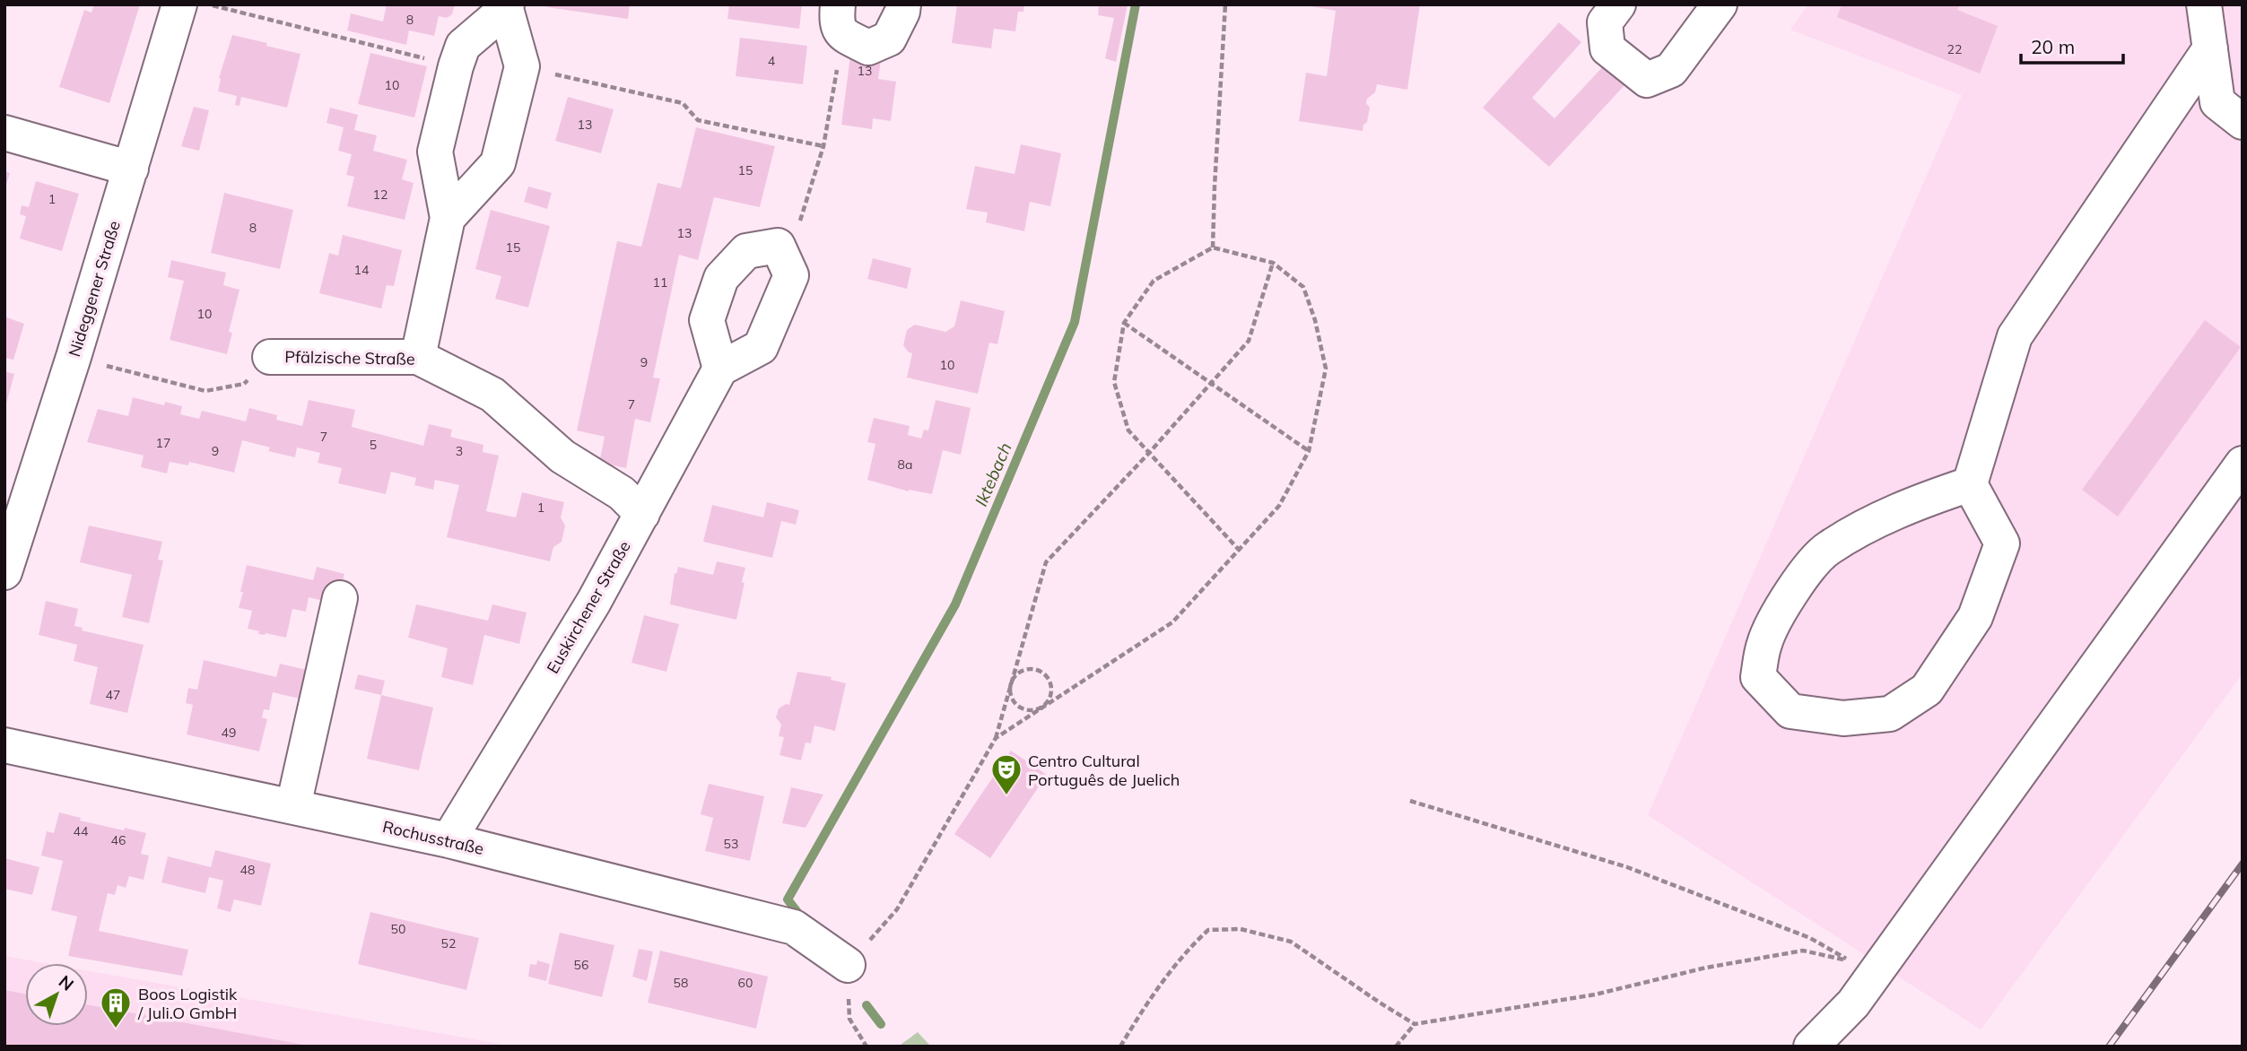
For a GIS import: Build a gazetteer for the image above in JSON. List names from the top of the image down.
{
  "streets": {
    "street": [
      "Nideggener Straße",
      "Pfälzische Straße",
      "Euskirchener Straße",
      "Rochusstraße"
    ]
  },
  "crossings": [
    ["Pfälzische Straße", "Euskirchener Straße"],
    ["Euskirchener Straße", "Rochusstraße"]
  ],
  "water": ["Iktebach"],
  "places": {
    "theatre": ["Centro Cultural Português de Juelich"],
    "building": ["Boos Logistik / Juli.O GmbH"]
  },
  "house_numbers": [
    "8",
    "22",
    "4",
    "13",
    "10",
    "13",
    "15",
    "12",
    "1",
    "8",
    "13",
    "15",
    "14",
    "11",
    "10",
    "9",
    "10",
    "7",
    "7",
    "17",
    "5",
    "9",
    "3",
    "8a",
    "1",
    "47",
    "49",
    "44",
    "46",
    "53",
    "48",
    "50",
    "52",
    "56",
    "58",
    "60"
  ],
  "scale_bar": "20 m",
  "north": "top right"
}
